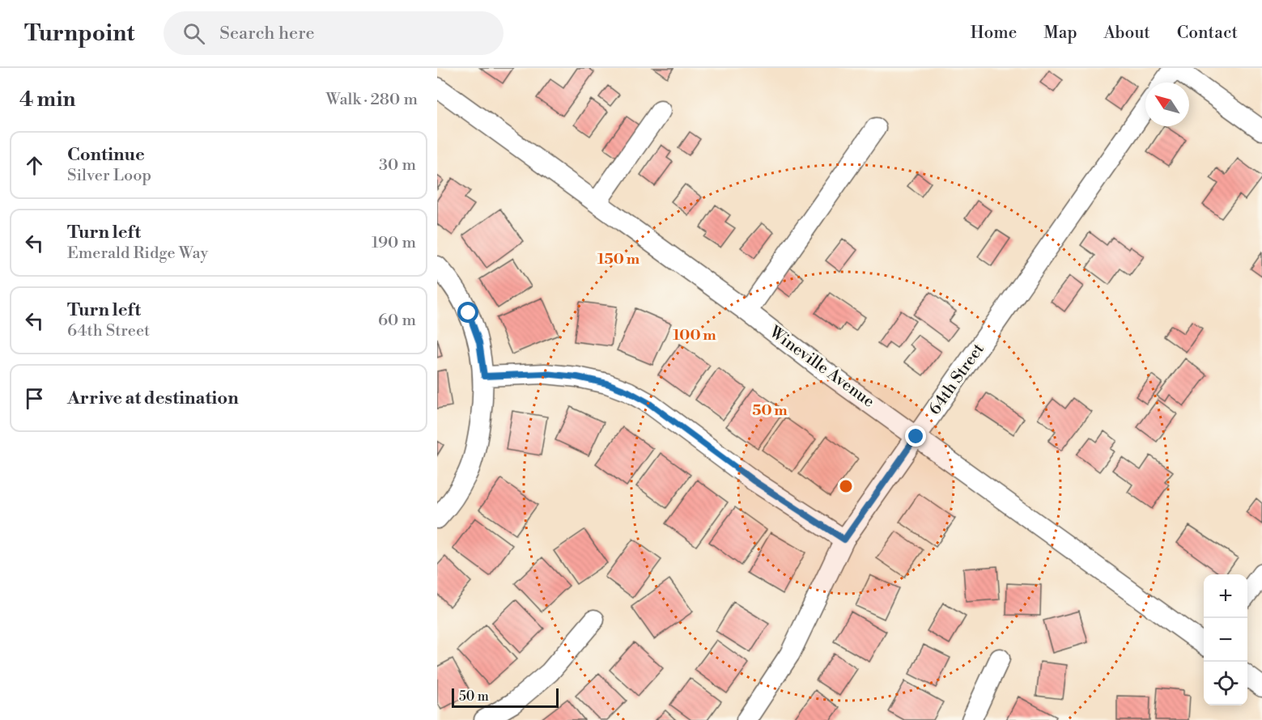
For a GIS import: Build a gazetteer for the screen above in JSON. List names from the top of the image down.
{
  "streets": {
    "street": ["Wineville Avenue", "64th Street"]
  },
  "crossings": [
    ["Wineville Avenue", "64th Street"]
  ],
  "scale_bar": "50 m",
  "north": "top left",
  "page": {
    "header": "Turnpoint",
    "search": "Search here",
    "nav": [
      "Home",
      "Map",
      "About",
      "Contact"
    ],
    "heading": ["4 min", "Walk · 280 m"],
    "list": [
      ["Continue", "Silver Loop", "30 m"],
      ["Turn left", "Emerald Ridge Way", "190 m"],
      ["Turn left", "64th Street", "60 m"],
      "Arrive at destination"
    ],
    "map_buttons": ["+", "−"],
    "scale": "50 m"
  },
  "rings": ["150 m", "100 m", "50 m"]
}
